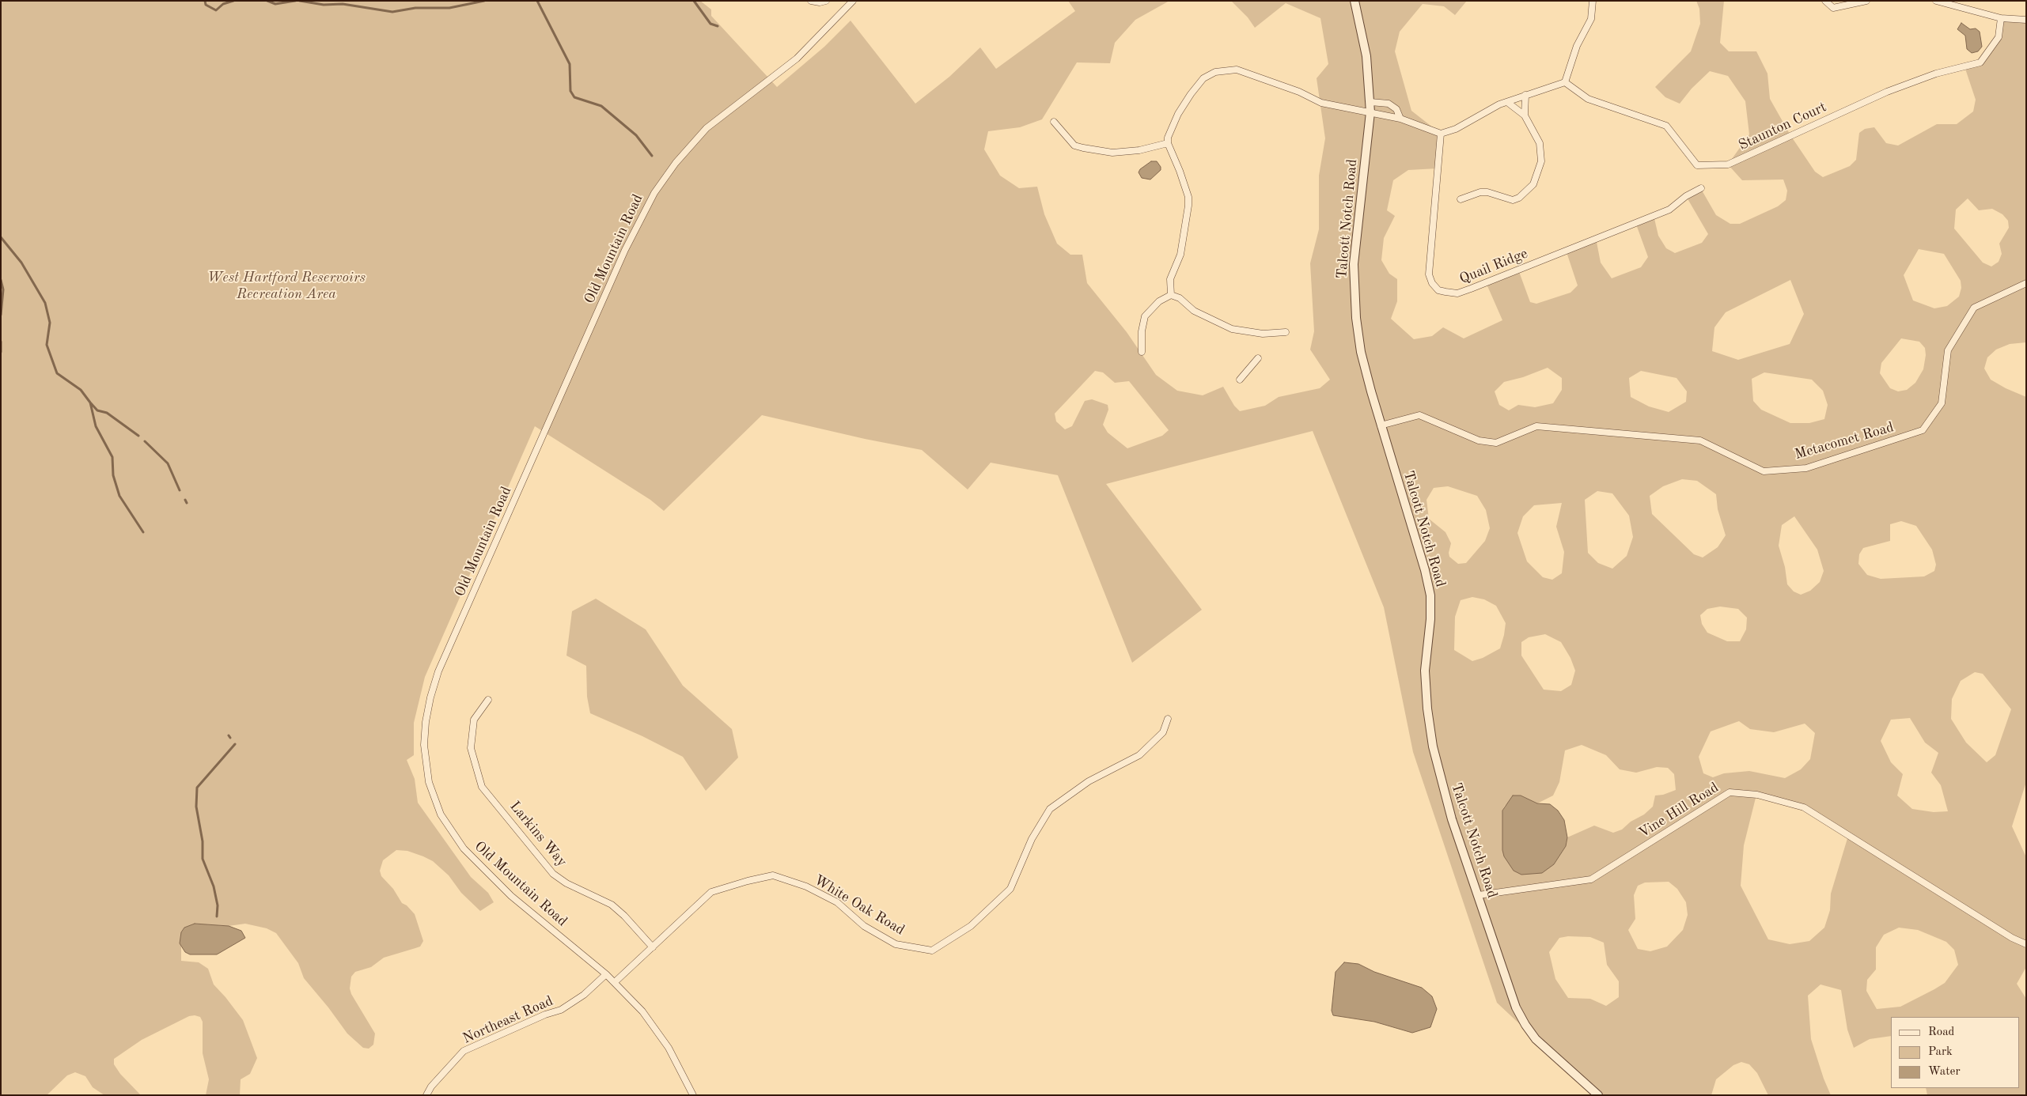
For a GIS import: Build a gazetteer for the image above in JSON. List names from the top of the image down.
{
  "streets": {
    "street": [
      "Staunton Court",
      "Talcott Notch Road",
      "Old Mountain Road",
      "Quail Ridge",
      "Metacomet Road",
      "Vine Hill Road",
      "Larkins Way",
      "White Oak Road",
      "Northeast Road"
    ]
  },
  "crossings": [
    ["Talcott Notch Road", "Metacomet Road"],
    ["Talcott Notch Road", "Vine Hill Road"],
    ["Old Mountain Road", "White Oak Road"],
    ["Old Mountain Road", "Northeast Road"],
    ["Larkins Way", "White Oak Road"]
  ],
  "parks": ["West Hartford Reservoirs Recreation Area"],
  "legend": ["Road", "Park", "Water"]
}
